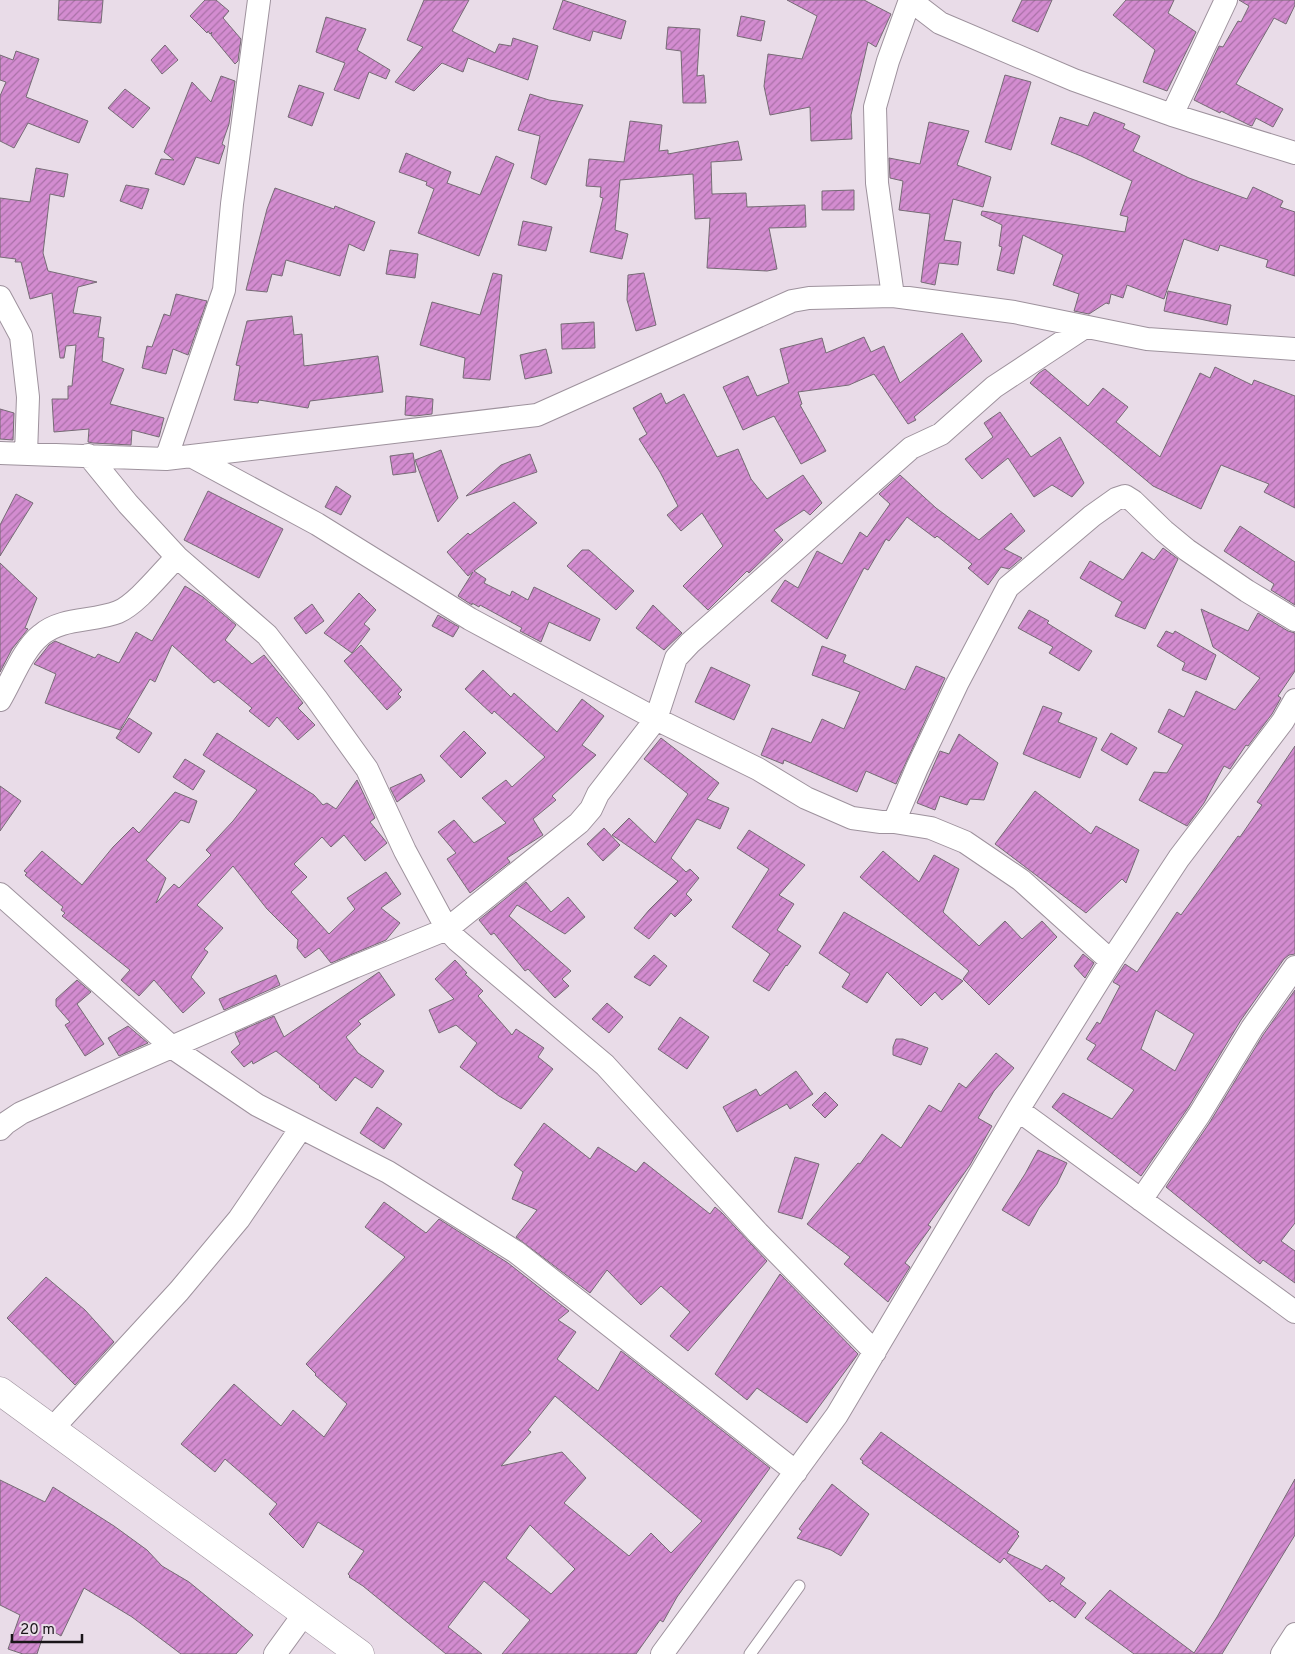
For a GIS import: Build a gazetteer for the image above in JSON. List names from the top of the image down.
{
  "scale_bar": "20 m"
}
